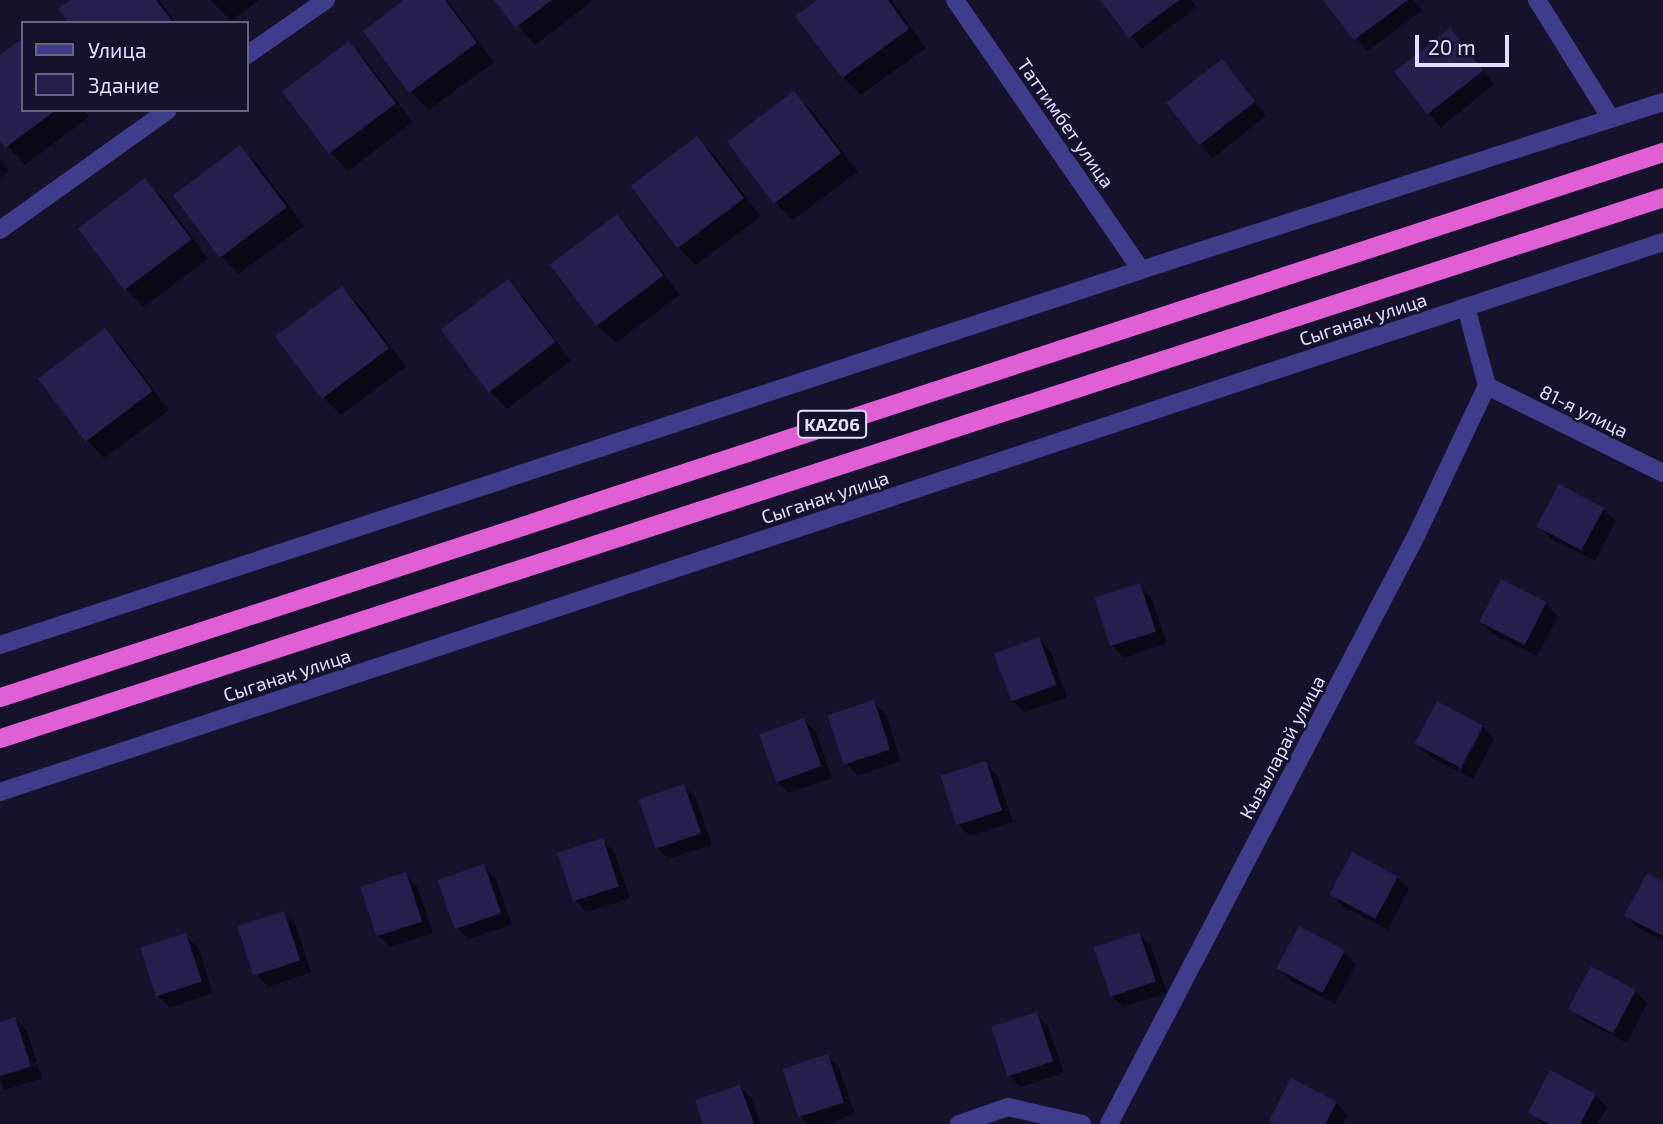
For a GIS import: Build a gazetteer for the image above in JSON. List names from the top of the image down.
{
  "streets": {
    "highway": ["KАZ06"],
    "street": [
      "Таттимбет улица",
      "Сыганак улица",
      "81-я улица",
      "Кызыларай улица"
    ]
  },
  "crossings": [
    ["81-я улица", "Кызыларай улица"]
  ],
  "legend": ["Улица", "Здание"],
  "scale_bar": "20 m"
}
